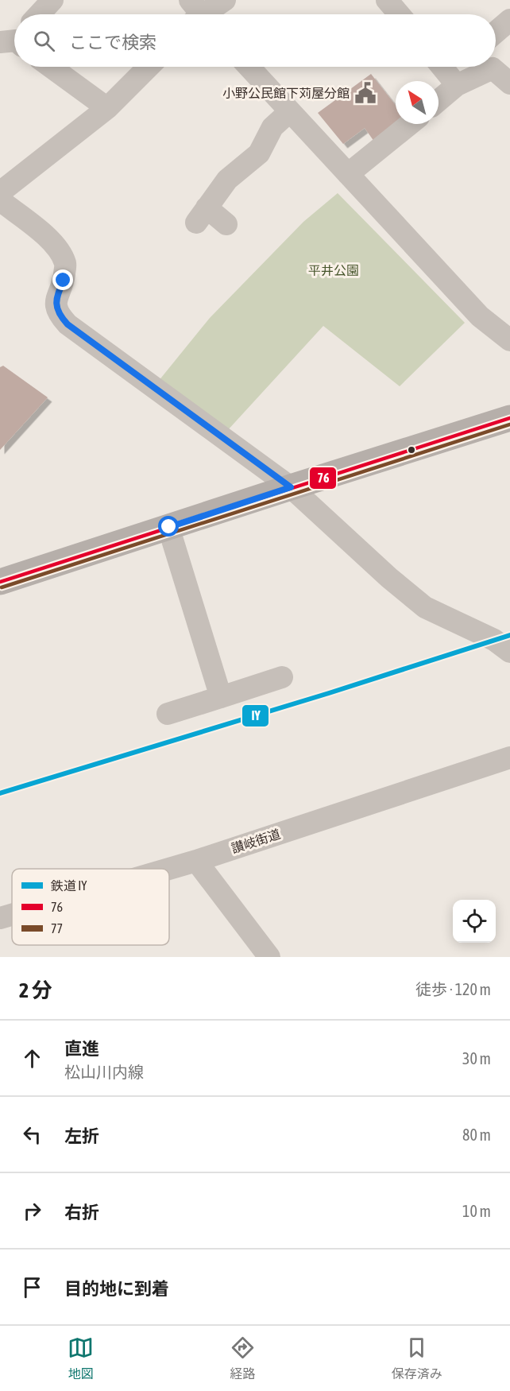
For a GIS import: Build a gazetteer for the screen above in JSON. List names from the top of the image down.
{
  "streets": {
    "street": ["讃岐街道"]
  },
  "parks": ["平井公園"],
  "places": {
    "public building": ["小野公民館下苅屋分館"]
  },
  "lines": ["transit line 76", "transit line 77", "rail line IY"],
  "legend": ["鉄道 IY", "76", "77"],
  "north": "top left",
  "page": {
    "search": "ここで検索",
    "heading": ["2 分", "徒歩 · 120 m"],
    "list": [
      ["直進", "松山川内線", "30 m"],
      ["左折", "80 m"],
      ["右折", "10 m"],
      "目的地に到着"
    ],
    "nav": ["地図", "経路", "保存済み"]
  }
}
